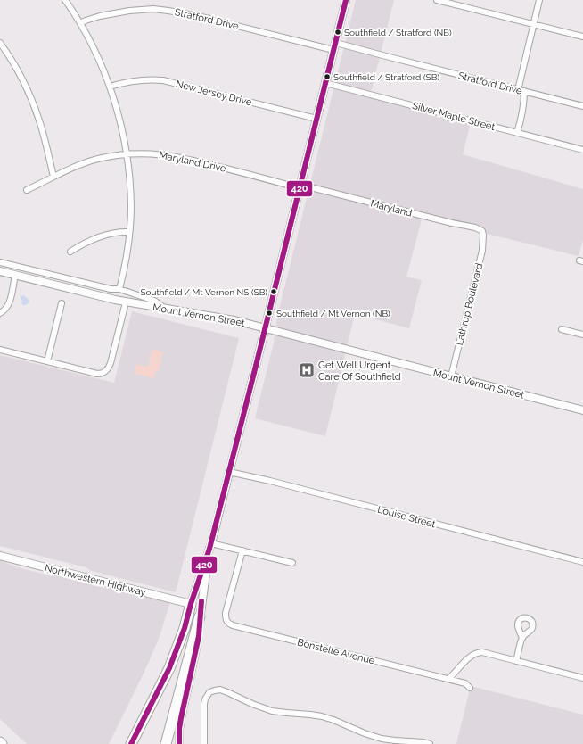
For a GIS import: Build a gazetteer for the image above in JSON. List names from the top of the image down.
{
  "streets": {
    "main road": ["Mount Vernon Street", "Northwestern Highway"],
    "street": [
      "Stratford Drive",
      "New Jersey Drive",
      "Silver Maple Street",
      "Maryland Drive",
      "Maryland",
      "Lathrup Boulevard",
      "Louise Street",
      "Bonstelle Avenue"
    ]
  },
  "crossings": [
    ["Maryland Drive", "Maryland"],
    ["Maryland", "Lathrup Boulevard"],
    ["Lathrup Boulevard", "Mount Vernon Street"]
  ],
  "places": {
    "other": [
      "Southfield / Stratford (NB)",
      "Southfield / Stratford (SB)",
      "Southfield / Mt Vernon NS (SB)",
      "Southfield / Mt Vernon (NB)"
    ],
    "hospital": ["Get Well Urgent Care Of Southfield"]
  },
  "lines": ["transit line 420"]
}
